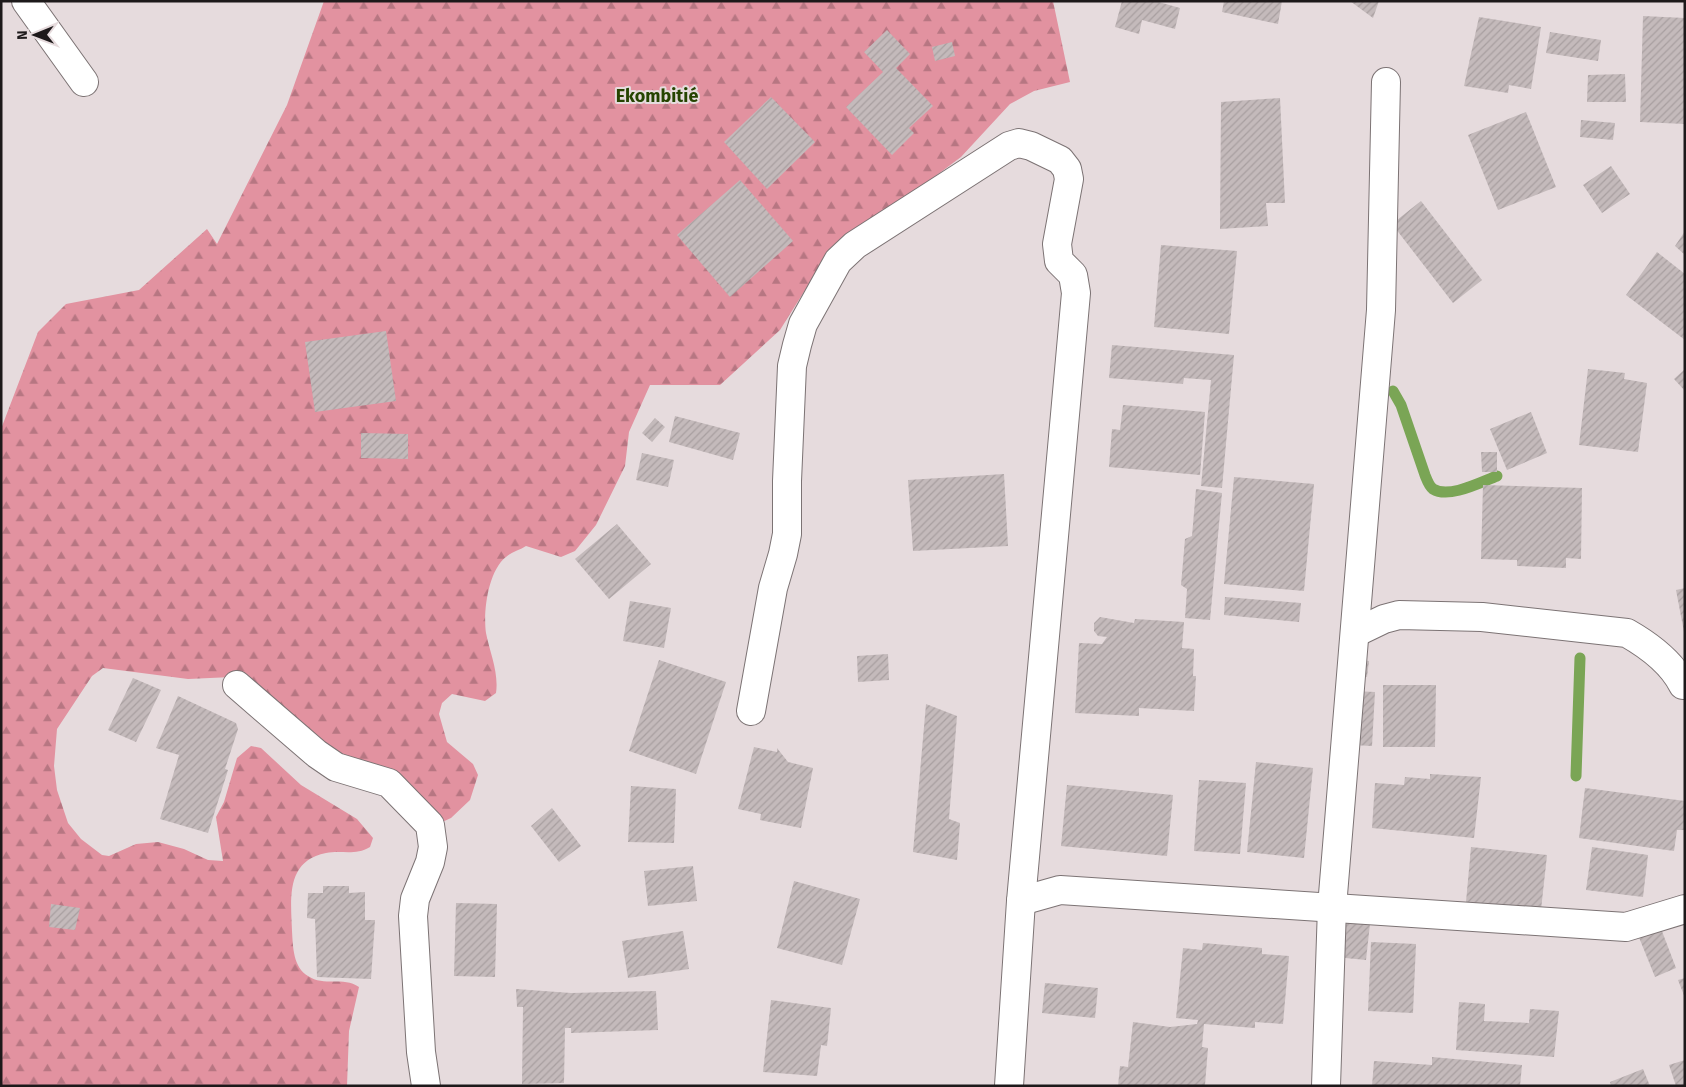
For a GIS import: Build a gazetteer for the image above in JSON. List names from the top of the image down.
{
  "districts": ["Ekombitié"],
  "north": "left"
}
